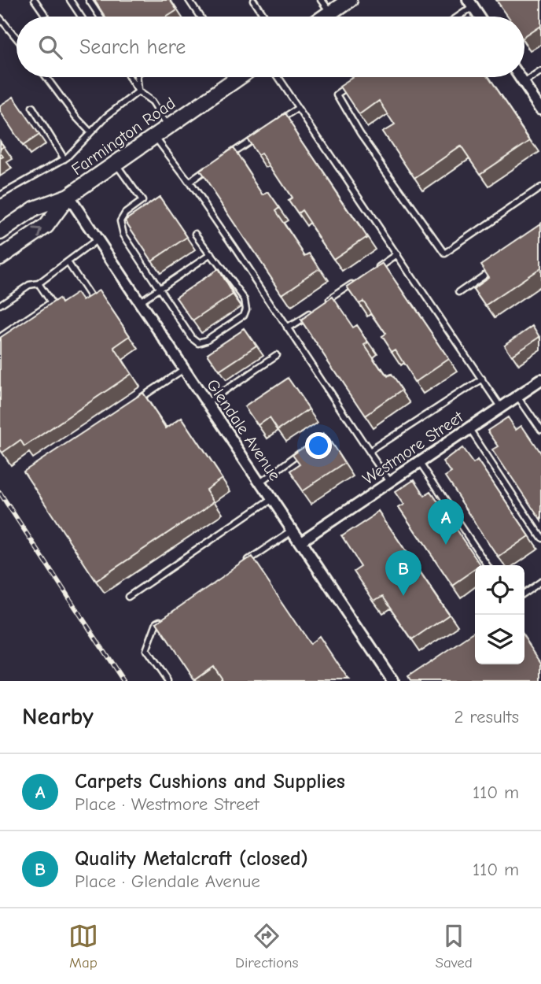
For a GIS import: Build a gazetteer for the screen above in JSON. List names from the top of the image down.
{
  "streets": {
    "main road": ["Farmington Road"],
    "street": ["Glendale Avenue", "Westmore Street"]
  },
  "crossings": [
    ["Farmington Road", "Glendale Avenue"],
    ["Glendale Avenue", "Westmore Street"]
  ],
  "page": {
    "search": "Search here",
    "pins": ["A", "B"],
    "heading": ["Nearby", "2 results"],
    "list": [
      {
        "mark": "A",
        "name": "Carpets Cushions and Supplies",
        "note": "Place · Westmore Street",
        "value": "110 m"
      },
      {
        "mark": "B",
        "name": "Quality Metalcraft (closed)",
        "note": "Place · Glendale Avenue",
        "value": "110 m"
      }
    ],
    "nav": ["Map", "Directions", "Saved"]
  }
}
